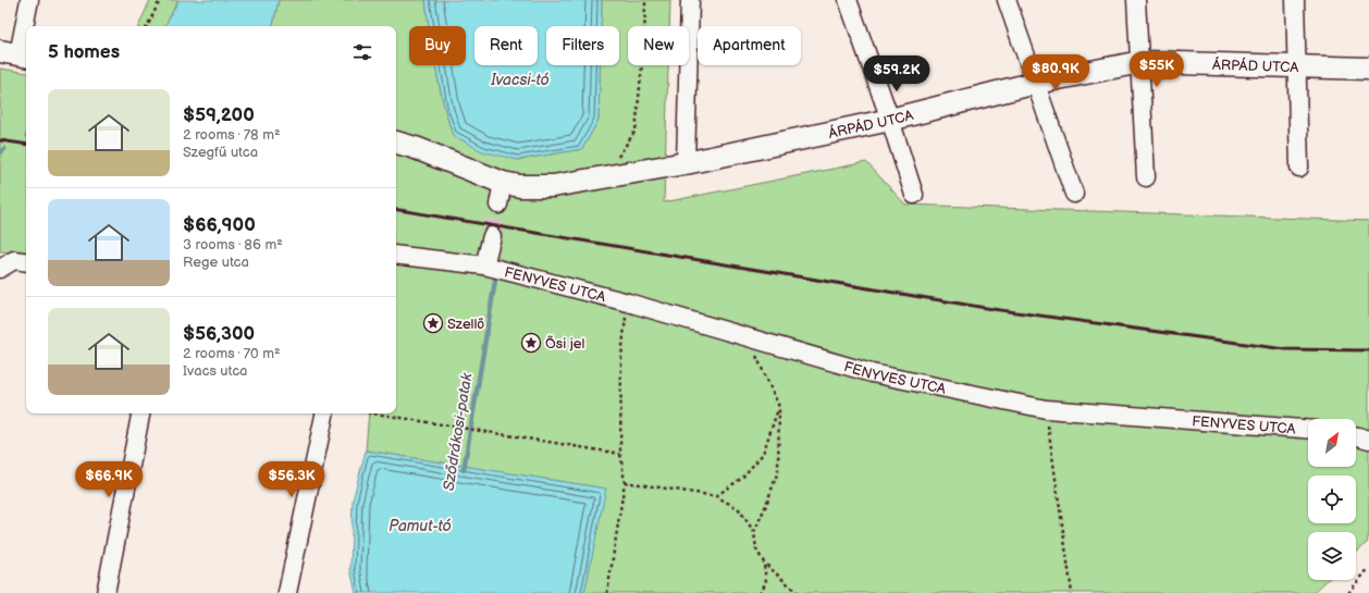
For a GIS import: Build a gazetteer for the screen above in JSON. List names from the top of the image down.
{
  "streets": {
    "street": ["ÁRPÁD UTCA", "FENYVES UTCA"]
  },
  "water": ["Ivacsi-tó", "Sződrákosi-patak", "Pamut-tó"],
  "places": {
    "place": ["Szellő", "Ősi jel"]
  },
  "north": "top right",
  "page": {
    "chip": [
      "Buy",
      "Rent",
      "Filters",
      "New",
      "Apartment"
    ],
    "heading": "5 homes",
    "price": [
      "$55K",
      "$80.9K",
      "$59.2K",
      "$66.9K",
      "$56.3K"
    ],
    "list": [
      {
        "name": "$59,200",
        "note": "2 rooms · 78 m² · Szegfű utca"
      },
      {
        "name": "$66,900",
        "note": "3 rooms · 86 m² · Rege utca"
      },
      {
        "name": "$56,300",
        "note": "2 rooms · 70 m² · Ivacs utca"
      }
    ]
  }
}
